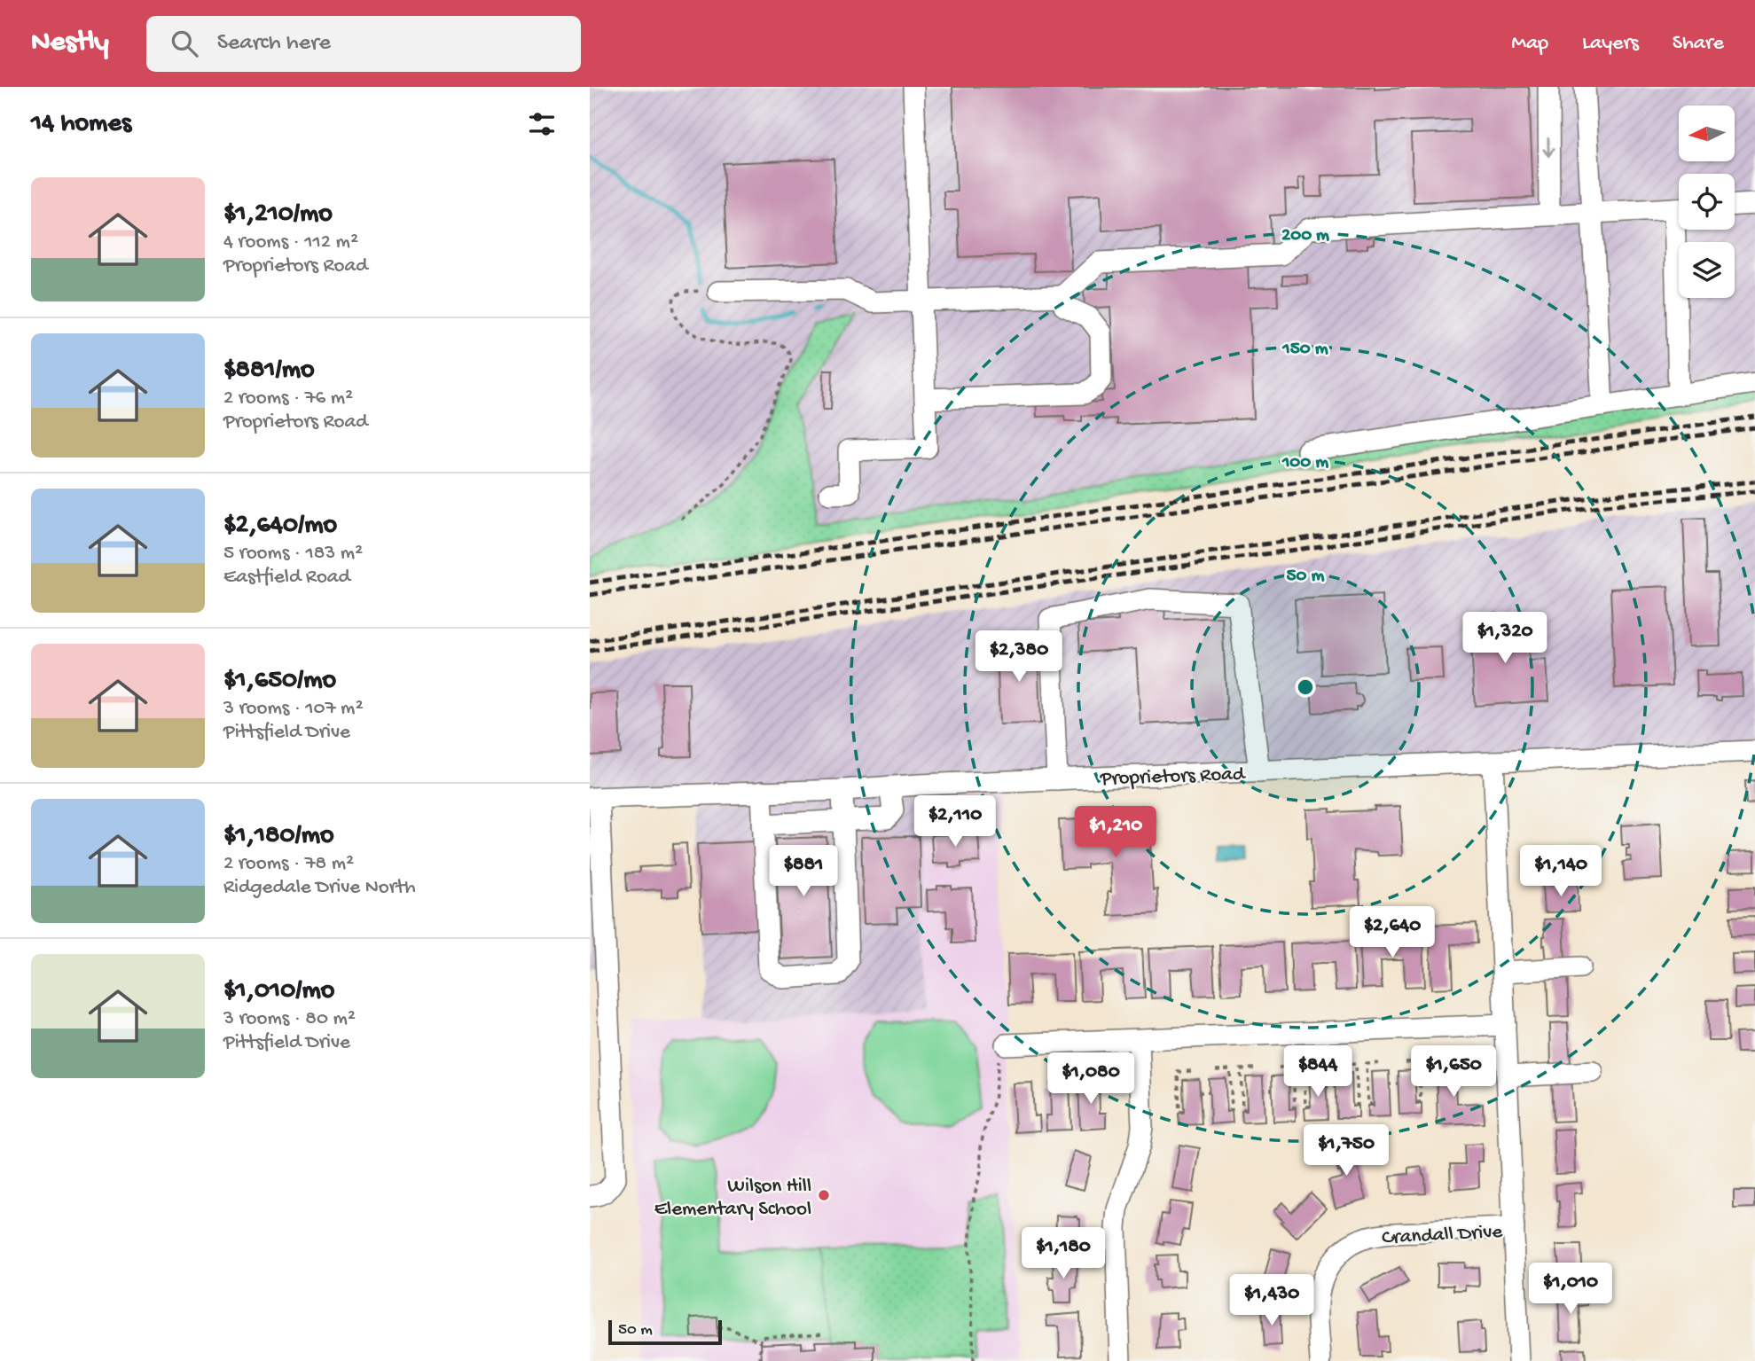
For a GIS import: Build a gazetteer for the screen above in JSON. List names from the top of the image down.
{
  "streets": {
    "street": ["Proprietors Road", "Crandall Drive"]
  },
  "places": ["Wilson Hill Elementary School"],
  "scale_bar": "50 m",
  "north": "left",
  "page": {
    "header": "Nestly",
    "search": "Search here",
    "nav": ["Map", "Layers", "Share"],
    "heading": "14 homes",
    "list": [
      {
        "name": "$1,210/mo",
        "note": "4 rooms · 112 m² · Proprietors Road"
      },
      {
        "name": "$881/mo",
        "note": "2 rooms · 76 m² · Proprietors Road"
      },
      {
        "name": "$2,640/mo",
        "note": "5 rooms · 183 m² · Eastfield Road"
      },
      {
        "name": "$1,650/mo",
        "note": "3 rooms · 107 m² · Pittsfield Drive"
      },
      {
        "name": "$1,180/mo",
        "note": "2 rooms · 78 m² · Ridgedale Drive North"
      },
      {
        "name": "$1,010/mo",
        "note": "3 rooms · 80 m² · Pittsfield Drive"
      }
    ],
    "price": [
      "$1,320",
      "$2,380",
      "$2,110",
      "$1,210",
      "$881",
      "$1,140",
      "$2,640",
      "$844",
      "$1,650",
      "$1,080",
      "$1,750",
      "$1,180",
      "$1,010",
      "$1,430"
    ],
    "scale": "50 m"
  },
  "rings": [
    "200 m",
    "150 m",
    "100 m",
    "50 m"
  ]
}
